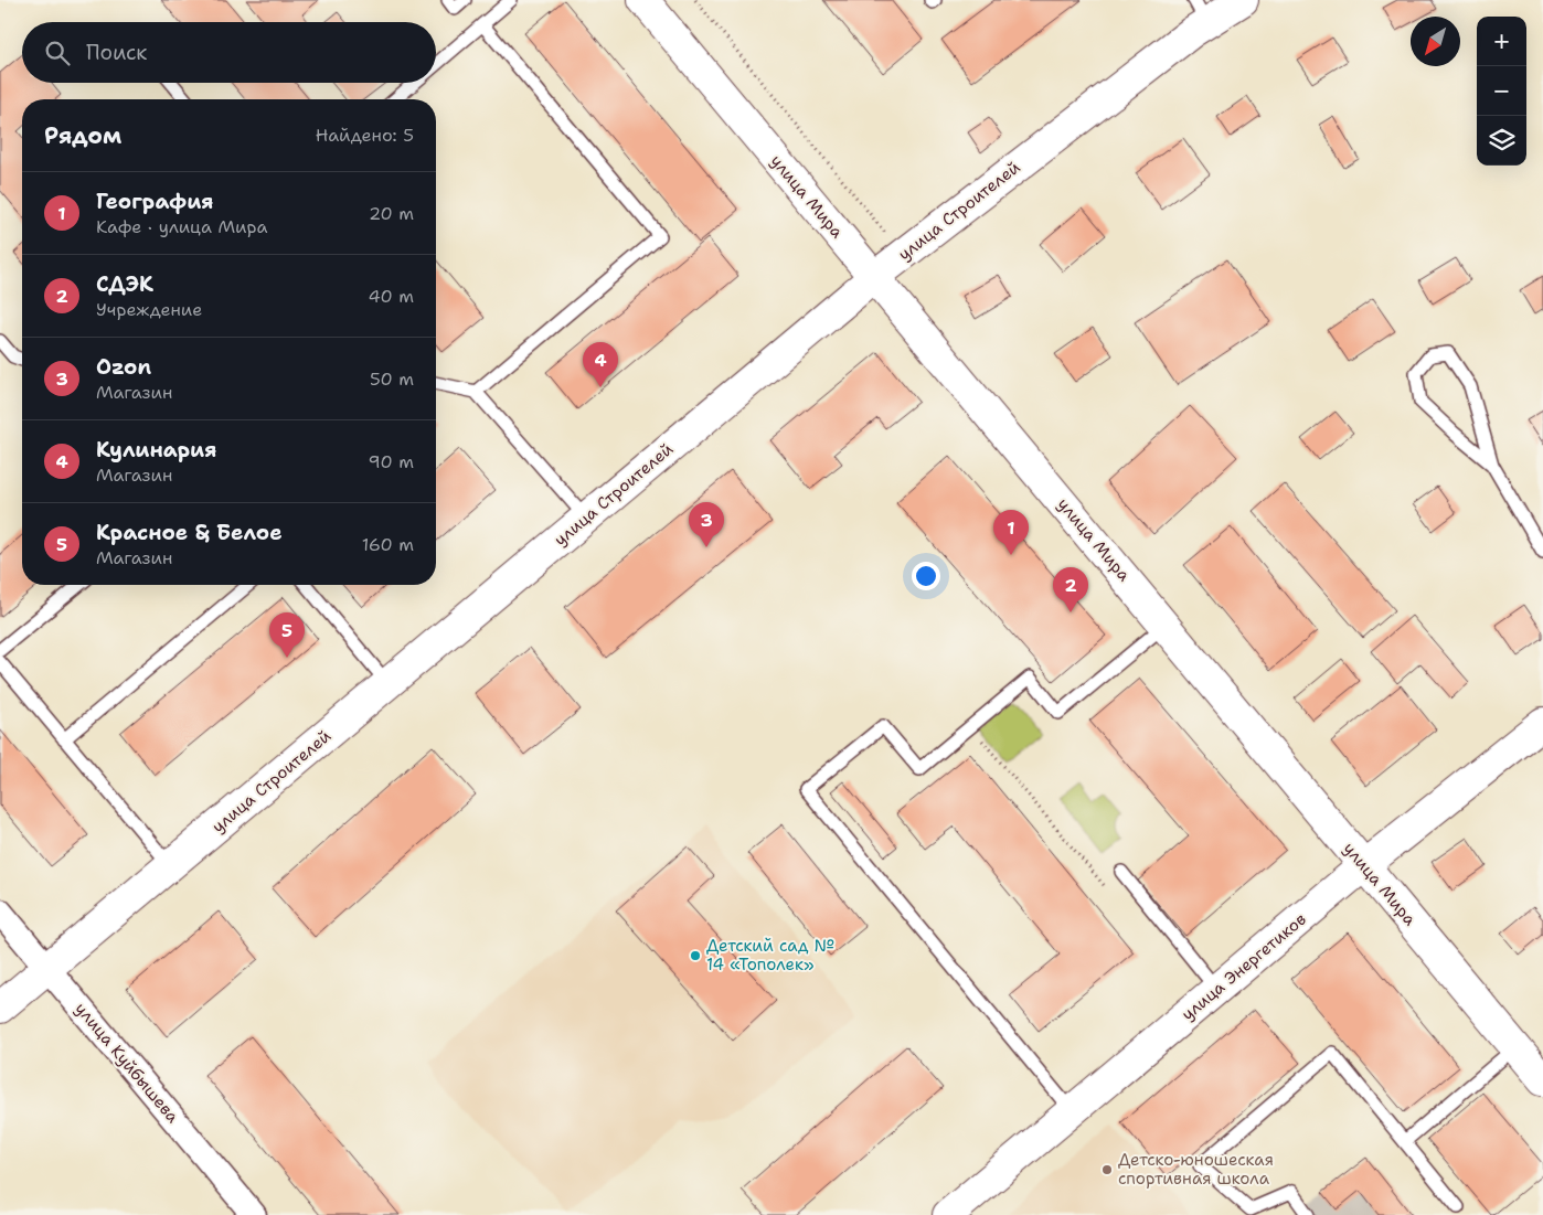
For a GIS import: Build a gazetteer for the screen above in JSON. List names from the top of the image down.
{
  "streets": {
    "street": [
      "улица Мира",
      "улица Строителей",
      "улица Энергетиков",
      "улица Куйбышева"
    ]
  },
  "crossings": [
    ["улица Мира", "улица Строителей"],
    ["улица Мира", "улица Энергетиков"],
    ["улица Строителей", "улица Куйбышева"]
  ],
  "places": ["Детский сад № 14 «Тополек»", "Детско-юношеская спортивная школа"],
  "north": "bottom left",
  "page": {
    "map_buttons": ["+", "−"],
    "search": "Поиск",
    "heading": ["Рядом", "Найдено: 5"],
    "list": [
      {
        "mark": "1",
        "name": "География",
        "note": "Кафе · улица Мира",
        "value": "20 m"
      },
      {
        "mark": "2",
        "name": "СДЭК",
        "note": "Учреждение",
        "value": "40 m"
      },
      {
        "mark": "3",
        "name": "Ozon",
        "note": "Магазин",
        "value": "50 m"
      },
      {
        "mark": "4",
        "name": "Кулинария",
        "note": "Магазин",
        "value": "90 m"
      },
      {
        "mark": "5",
        "name": "Красное & Белое",
        "note": "Магазин",
        "value": "160 m"
      }
    ],
    "pins": [
      "4",
      "3",
      "1",
      "2",
      "5"
    ]
  }
}
